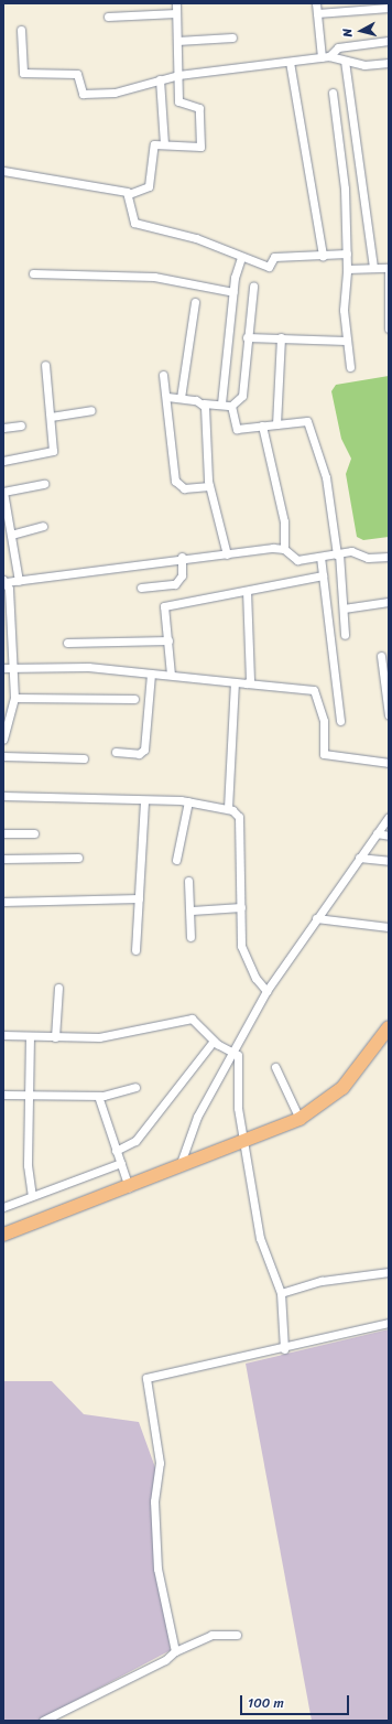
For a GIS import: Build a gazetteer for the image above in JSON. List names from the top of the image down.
{
  "scale_bar": "100 m",
  "north": "left"
}
